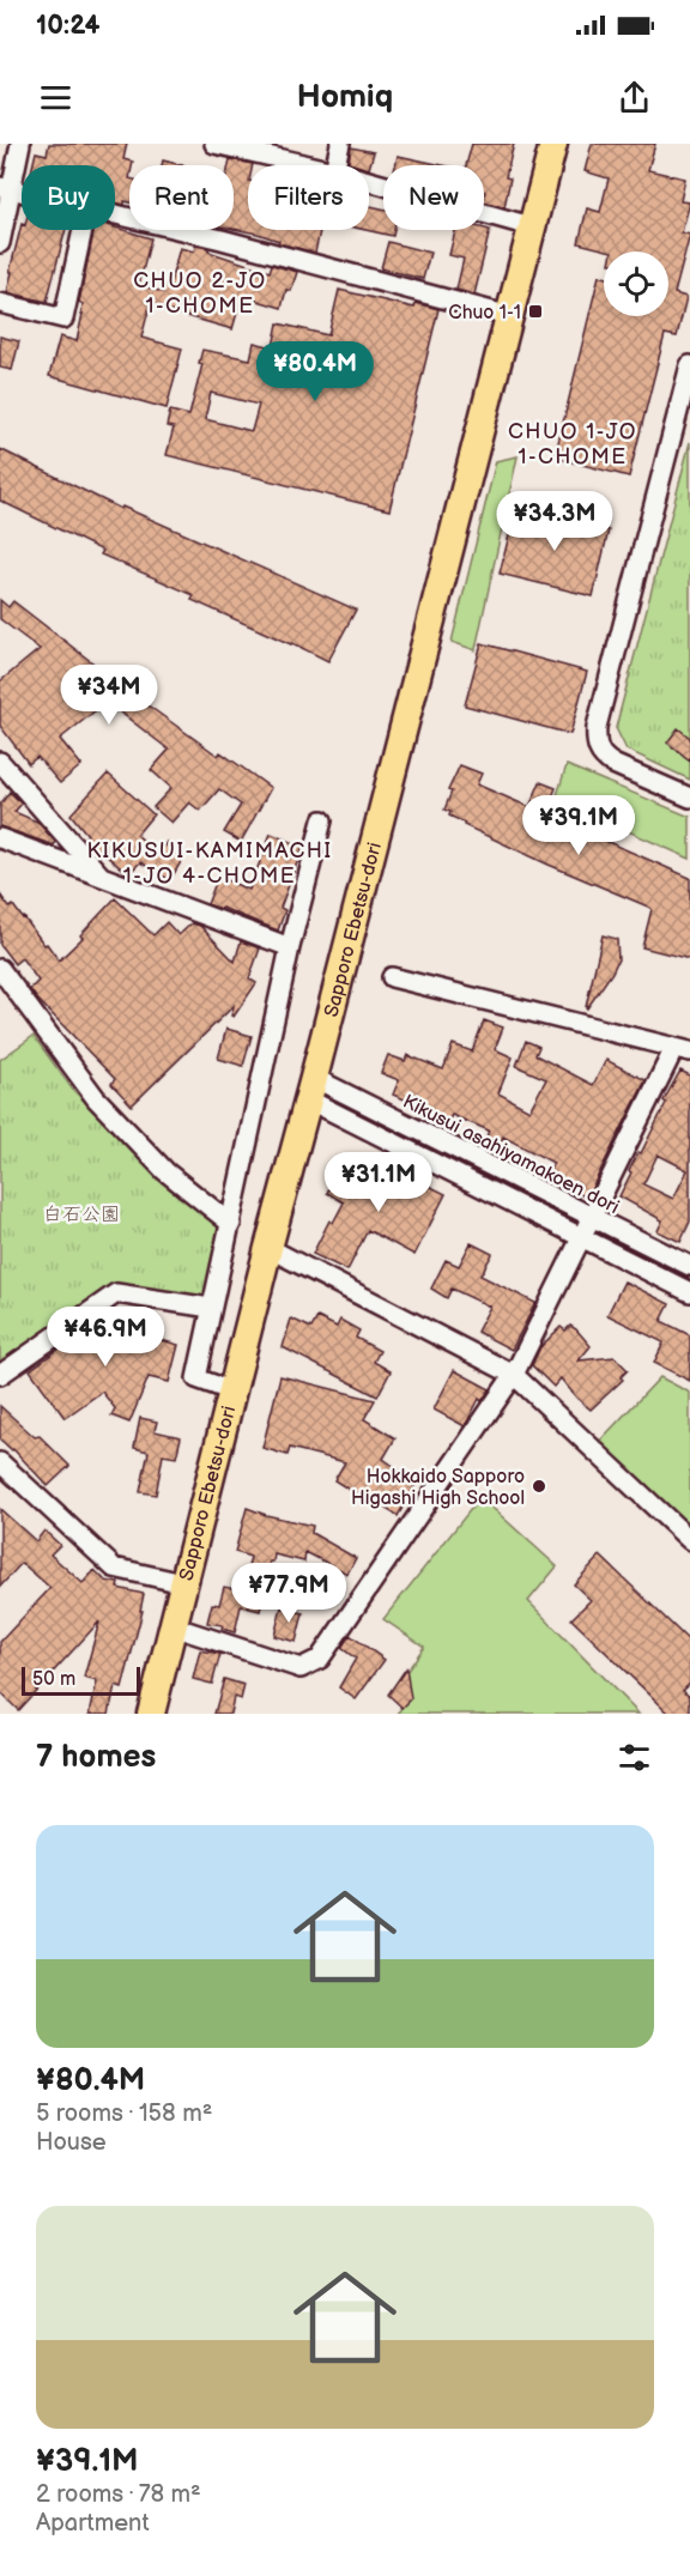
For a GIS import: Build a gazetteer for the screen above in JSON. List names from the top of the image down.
{
  "streets": {
    "highway": ["Sapporo Ebetsu-dori"],
    "street": ["Kikusui asahiyamakoen dori"]
  },
  "crossings": [
    ["Sapporo Ebetsu-dori", "Kikusui asahiyamakoen dori"]
  ],
  "districts": ["CHUO 2-JO 1-CHOME", "CHUO 1-JO 1-CHOME", "KIKUSUI-KAMIMACHI 1-JO 4-CHOME"],
  "parks": ["白石公園"],
  "places": {
    "transit": ["Chuo 1-1"],
    "other": ["Hokkaido Sapporo Higashi High School"]
  },
  "scale_bar": "50 m",
  "page": {
    "status": "10:24",
    "header": "Homiq",
    "chip": [
      "Buy",
      "Rent",
      "Filters",
      "New"
    ],
    "price": [
      "¥80.4M",
      "¥34.3M",
      "¥34M",
      "¥39.1M",
      "¥31.1M",
      "¥46.9M",
      "¥77.9M"
    ],
    "scale": "50 m",
    "heading": "7 homes",
    "list": [
      {
        "name": "¥80.4M",
        "note": "5 rooms · 158 m² · House"
      },
      {
        "name": "¥39.1M",
        "note": "2 rooms · 78 m² · Apartment"
      }
    ]
  }
}
